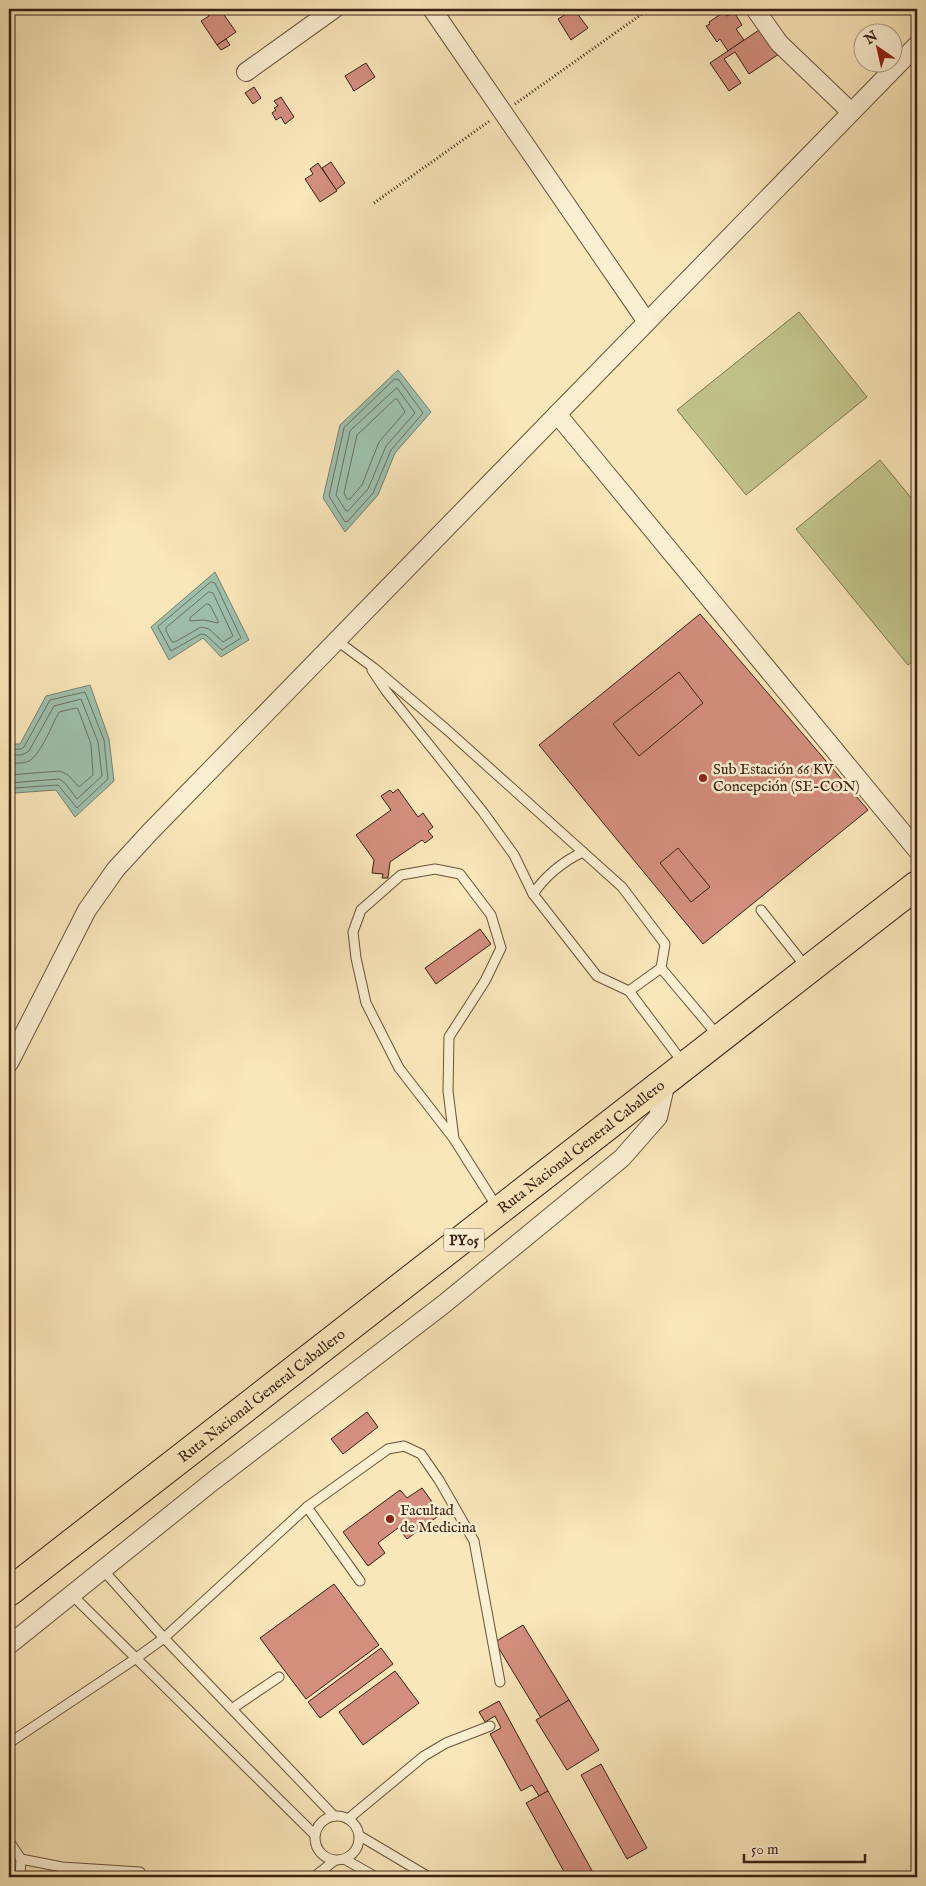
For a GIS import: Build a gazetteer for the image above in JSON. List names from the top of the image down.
{
  "streets": {
    "highway": ["Ruta Nacional General Caballero", "PY05"]
  },
  "places": ["Sub Estación 66 KV Concepción (SE-CON)", "Facultad de Medicina"],
  "scale_bar": "50 m",
  "north": "top left"
}
